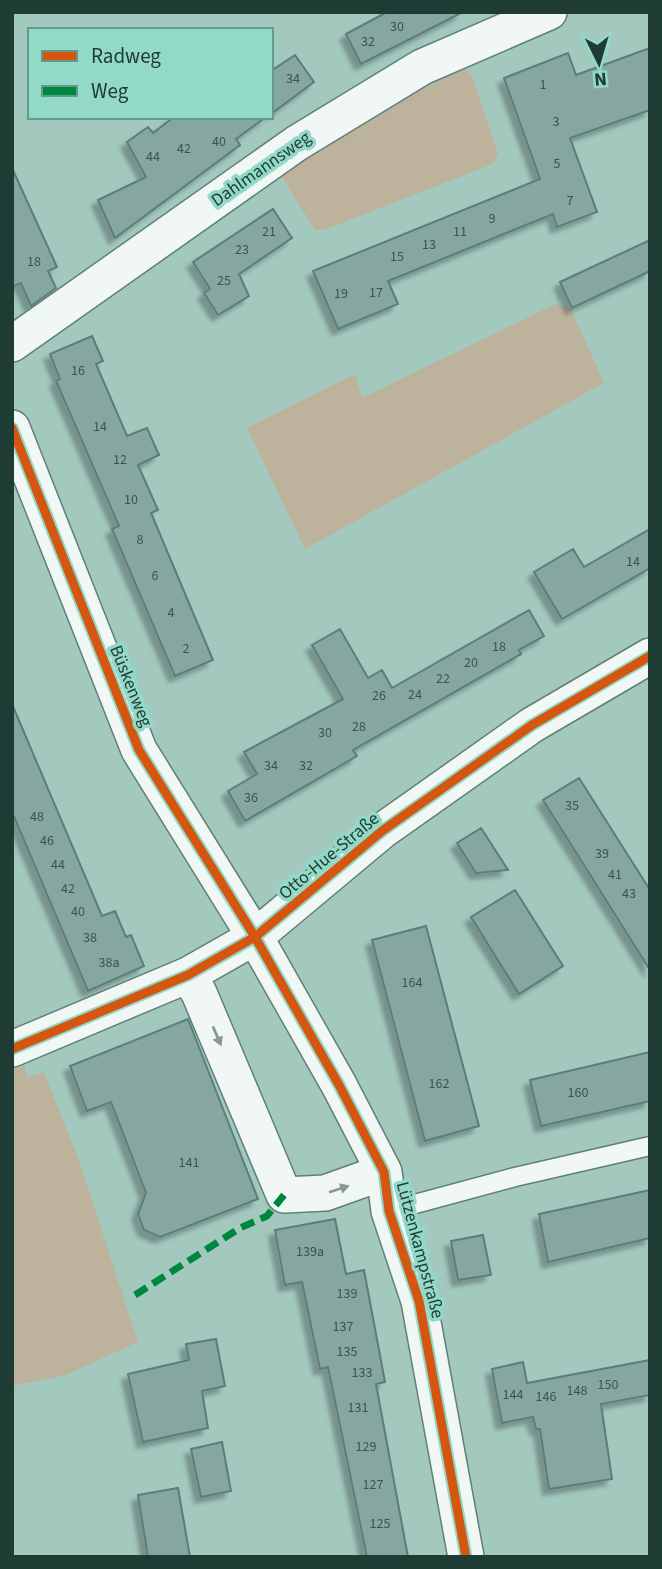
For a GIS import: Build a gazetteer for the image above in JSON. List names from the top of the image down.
{
  "streets": {
    "street": [
      "Dahlmannsweg",
      "Büskenweg",
      "Otto-Hue-Straße",
      "Lützenkampstraße"
    ]
  },
  "crossings": [
    ["Büskenweg", "Otto-Hue-Straße"],
    ["Büskenweg", "Lützenkampstraße"],
    ["Otto-Hue-Straße", "Lützenkampstraße"]
  ],
  "house_numbers": [
    "30",
    "32",
    "34",
    "1",
    "3",
    "40",
    "42",
    "44",
    "5",
    "7",
    "9",
    "21",
    "11",
    "13",
    "23",
    "15",
    "18",
    "25",
    "17",
    "19",
    "16",
    "14",
    "12",
    "10",
    "8",
    "14",
    "6",
    "4",
    "18",
    "2",
    "20",
    "22",
    "24",
    "26",
    "28",
    "30",
    "34",
    "32",
    "36",
    "35",
    "48",
    "46",
    "39",
    "44",
    "41",
    "42",
    "43",
    "40",
    "38",
    "38a",
    "164",
    "162",
    "160",
    "141",
    "139a",
    "139",
    "137",
    "135",
    "133",
    "150",
    "148",
    "144",
    "146",
    "131",
    "129",
    "127",
    "125"
  ],
  "legend": ["Radweg", "Weg"],
  "north": "bottom"
}
